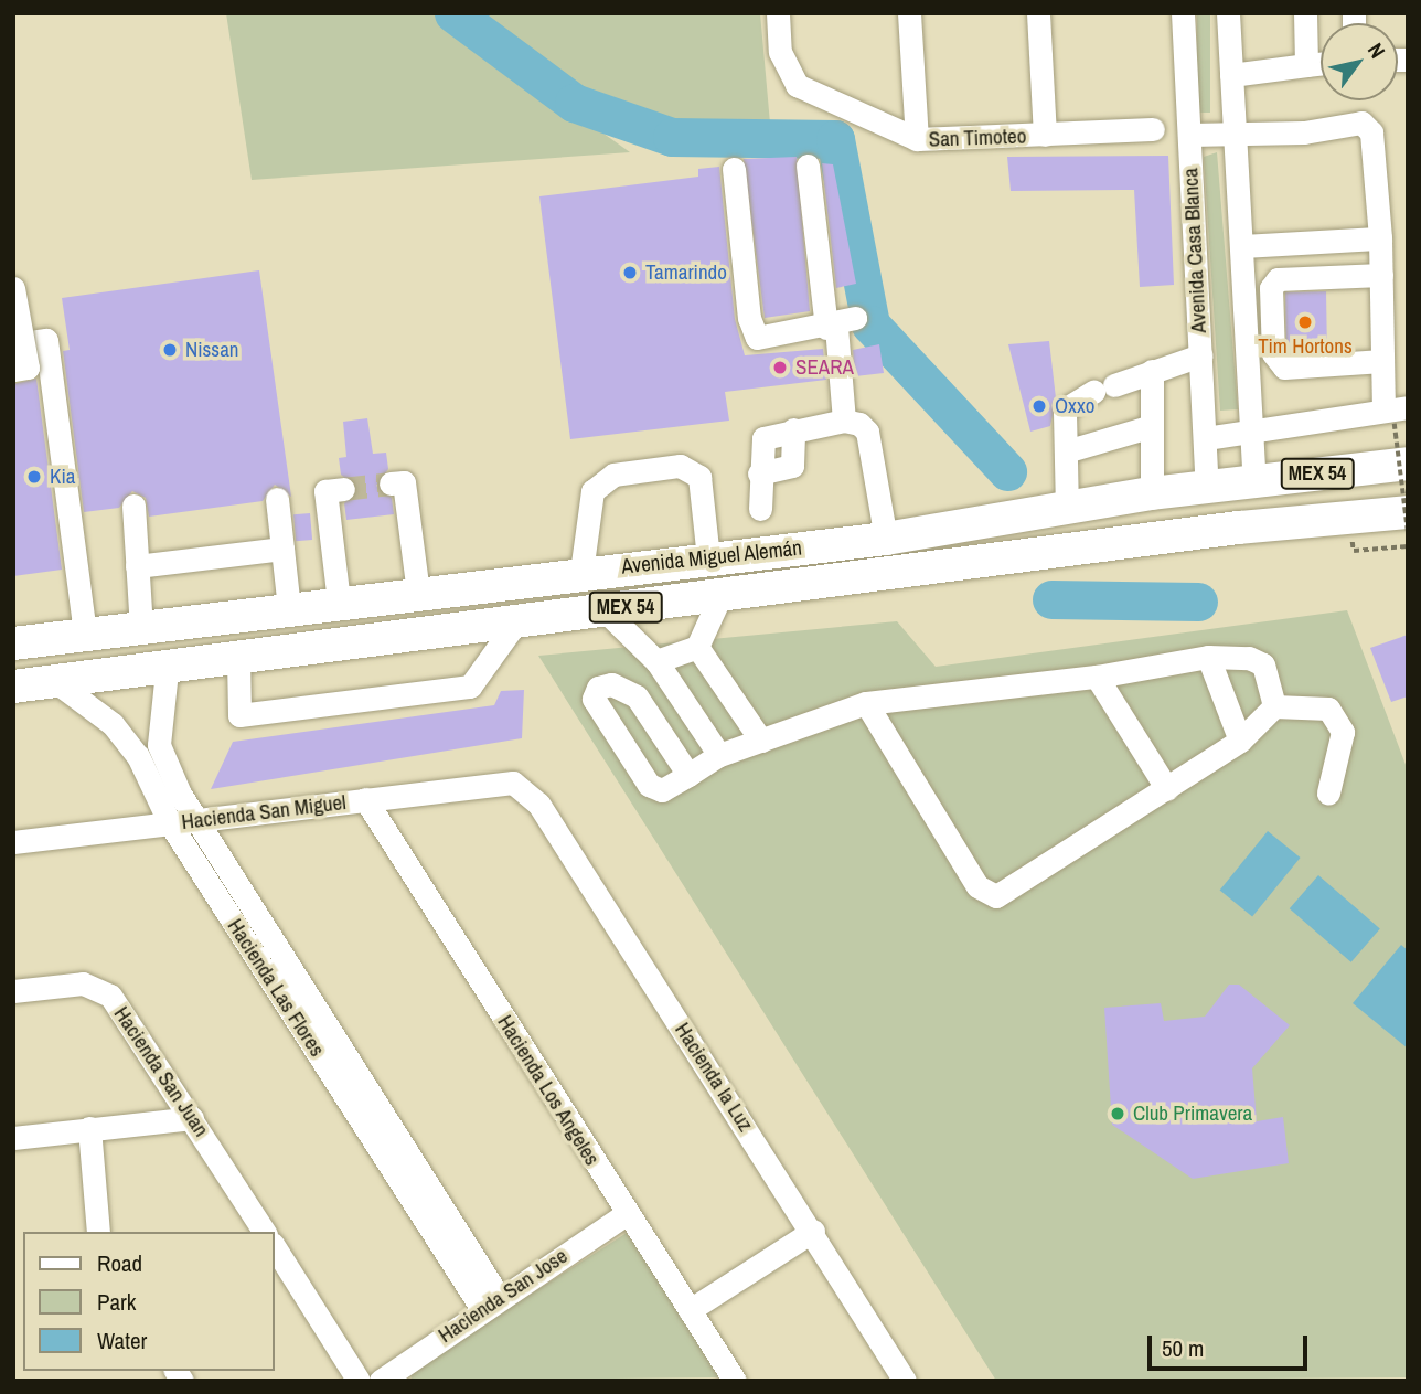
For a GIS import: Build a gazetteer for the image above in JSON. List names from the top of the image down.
{
  "streets": {
    "highway": ["MEX 54", "Avenida Miguel Alemán"],
    "street": [
      "San Timoteo",
      "Avenida Casa Blanca",
      "Hacienda San Miguel",
      "Hacienda Las Flores",
      "Hacienda San Juan",
      "Hacienda la Luz",
      "Hacienda Los Angeles",
      "Hacienda San Jose"
    ]
  },
  "crossings": [
    ["Avenida Casa Blanca", "Avenida Miguel Alemán"],
    ["Avenida Miguel Alemán", "Hacienda Las Flores"],
    ["Hacienda San Miguel", "Hacienda Las Flores"],
    ["Hacienda San Miguel", "Hacienda la Luz"],
    ["Hacienda San Miguel", "Hacienda Los Angeles"],
    ["Hacienda Las Flores", "Hacienda San Jose"],
    ["Hacienda Los Angeles", "Hacienda San Jose"]
  ],
  "places": [
    "Tamarindo",
    "Tim Hortons",
    "Nissan",
    "SEARA",
    "Oxxo",
    "Kia",
    "Club Primavera"
  ],
  "legend": ["Road", "Park", "Water"],
  "scale_bar": "50 m",
  "north": "top right"
}
